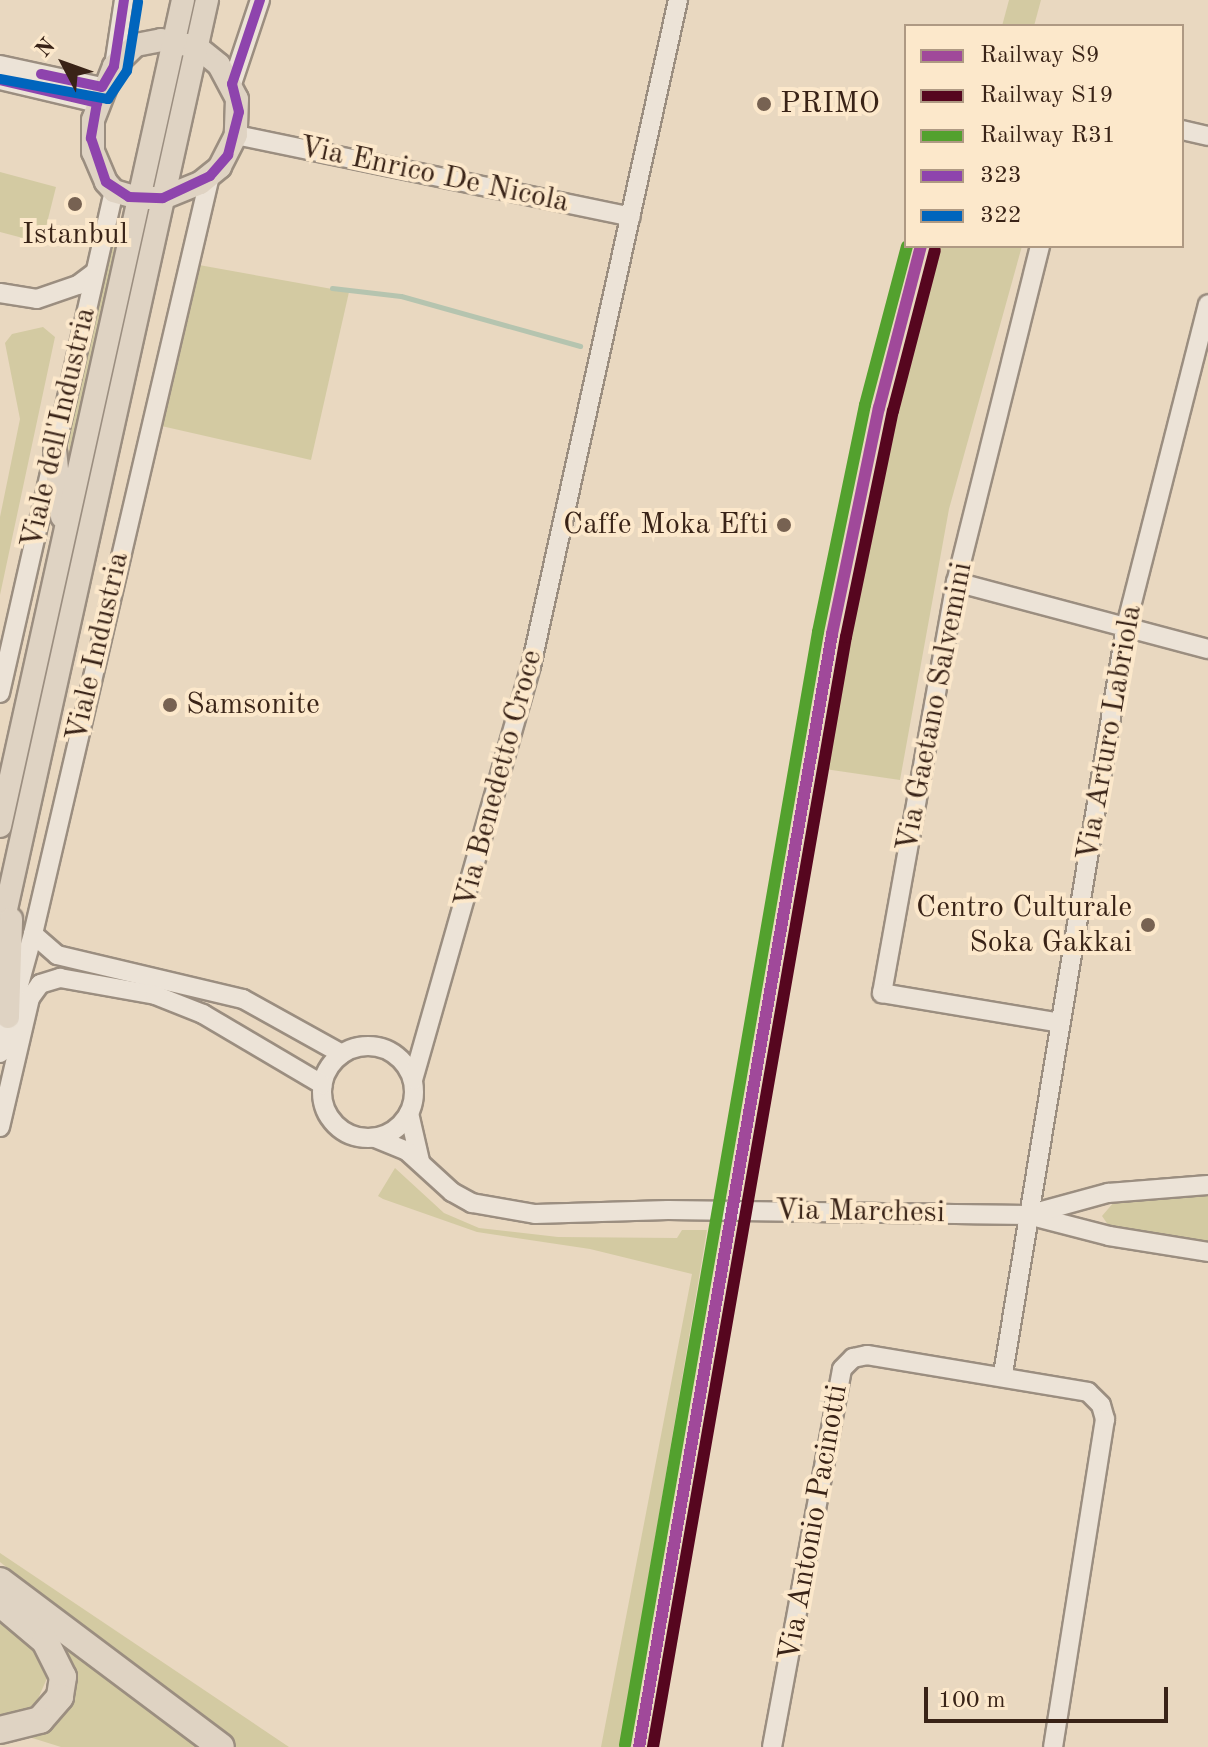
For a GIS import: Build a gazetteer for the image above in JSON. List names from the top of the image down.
{
  "streets": {
    "street": [
      "Via Enrico De Nicola",
      "Viale dell'Industria",
      "Viale Industria",
      "Via Gaetano Salvemini",
      "Via Arturo Labriola",
      "Via Benedetto Croce",
      "Via Marchesi",
      "Via Antonio Pacinotti"
    ]
  },
  "crossings": [
    ["Via Enrico De Nicola", "Via Benedetto Croce"],
    ["Via Gaetano Salvemini", "Via Arturo Labriola"],
    ["Via Arturo Labriola", "Via Marchesi"],
    ["Via Benedetto Croce", "Via Marchesi"]
  ],
  "places": [
    "PRIMO",
    "Istanbul",
    "Caffe Moka Efti",
    "Samsonite",
    "Centro Culturale Soka Gakkai"
  ],
  "lines": [
    "transit line 323",
    "transit line 322",
    "rail line S9",
    "rail line R31",
    "rail line S19"
  ],
  "legend": [
    "Railway S9",
    "Railway S19",
    "Railway R31",
    "323",
    "322"
  ],
  "scale_bar": "100 m",
  "north": "top left"
}
